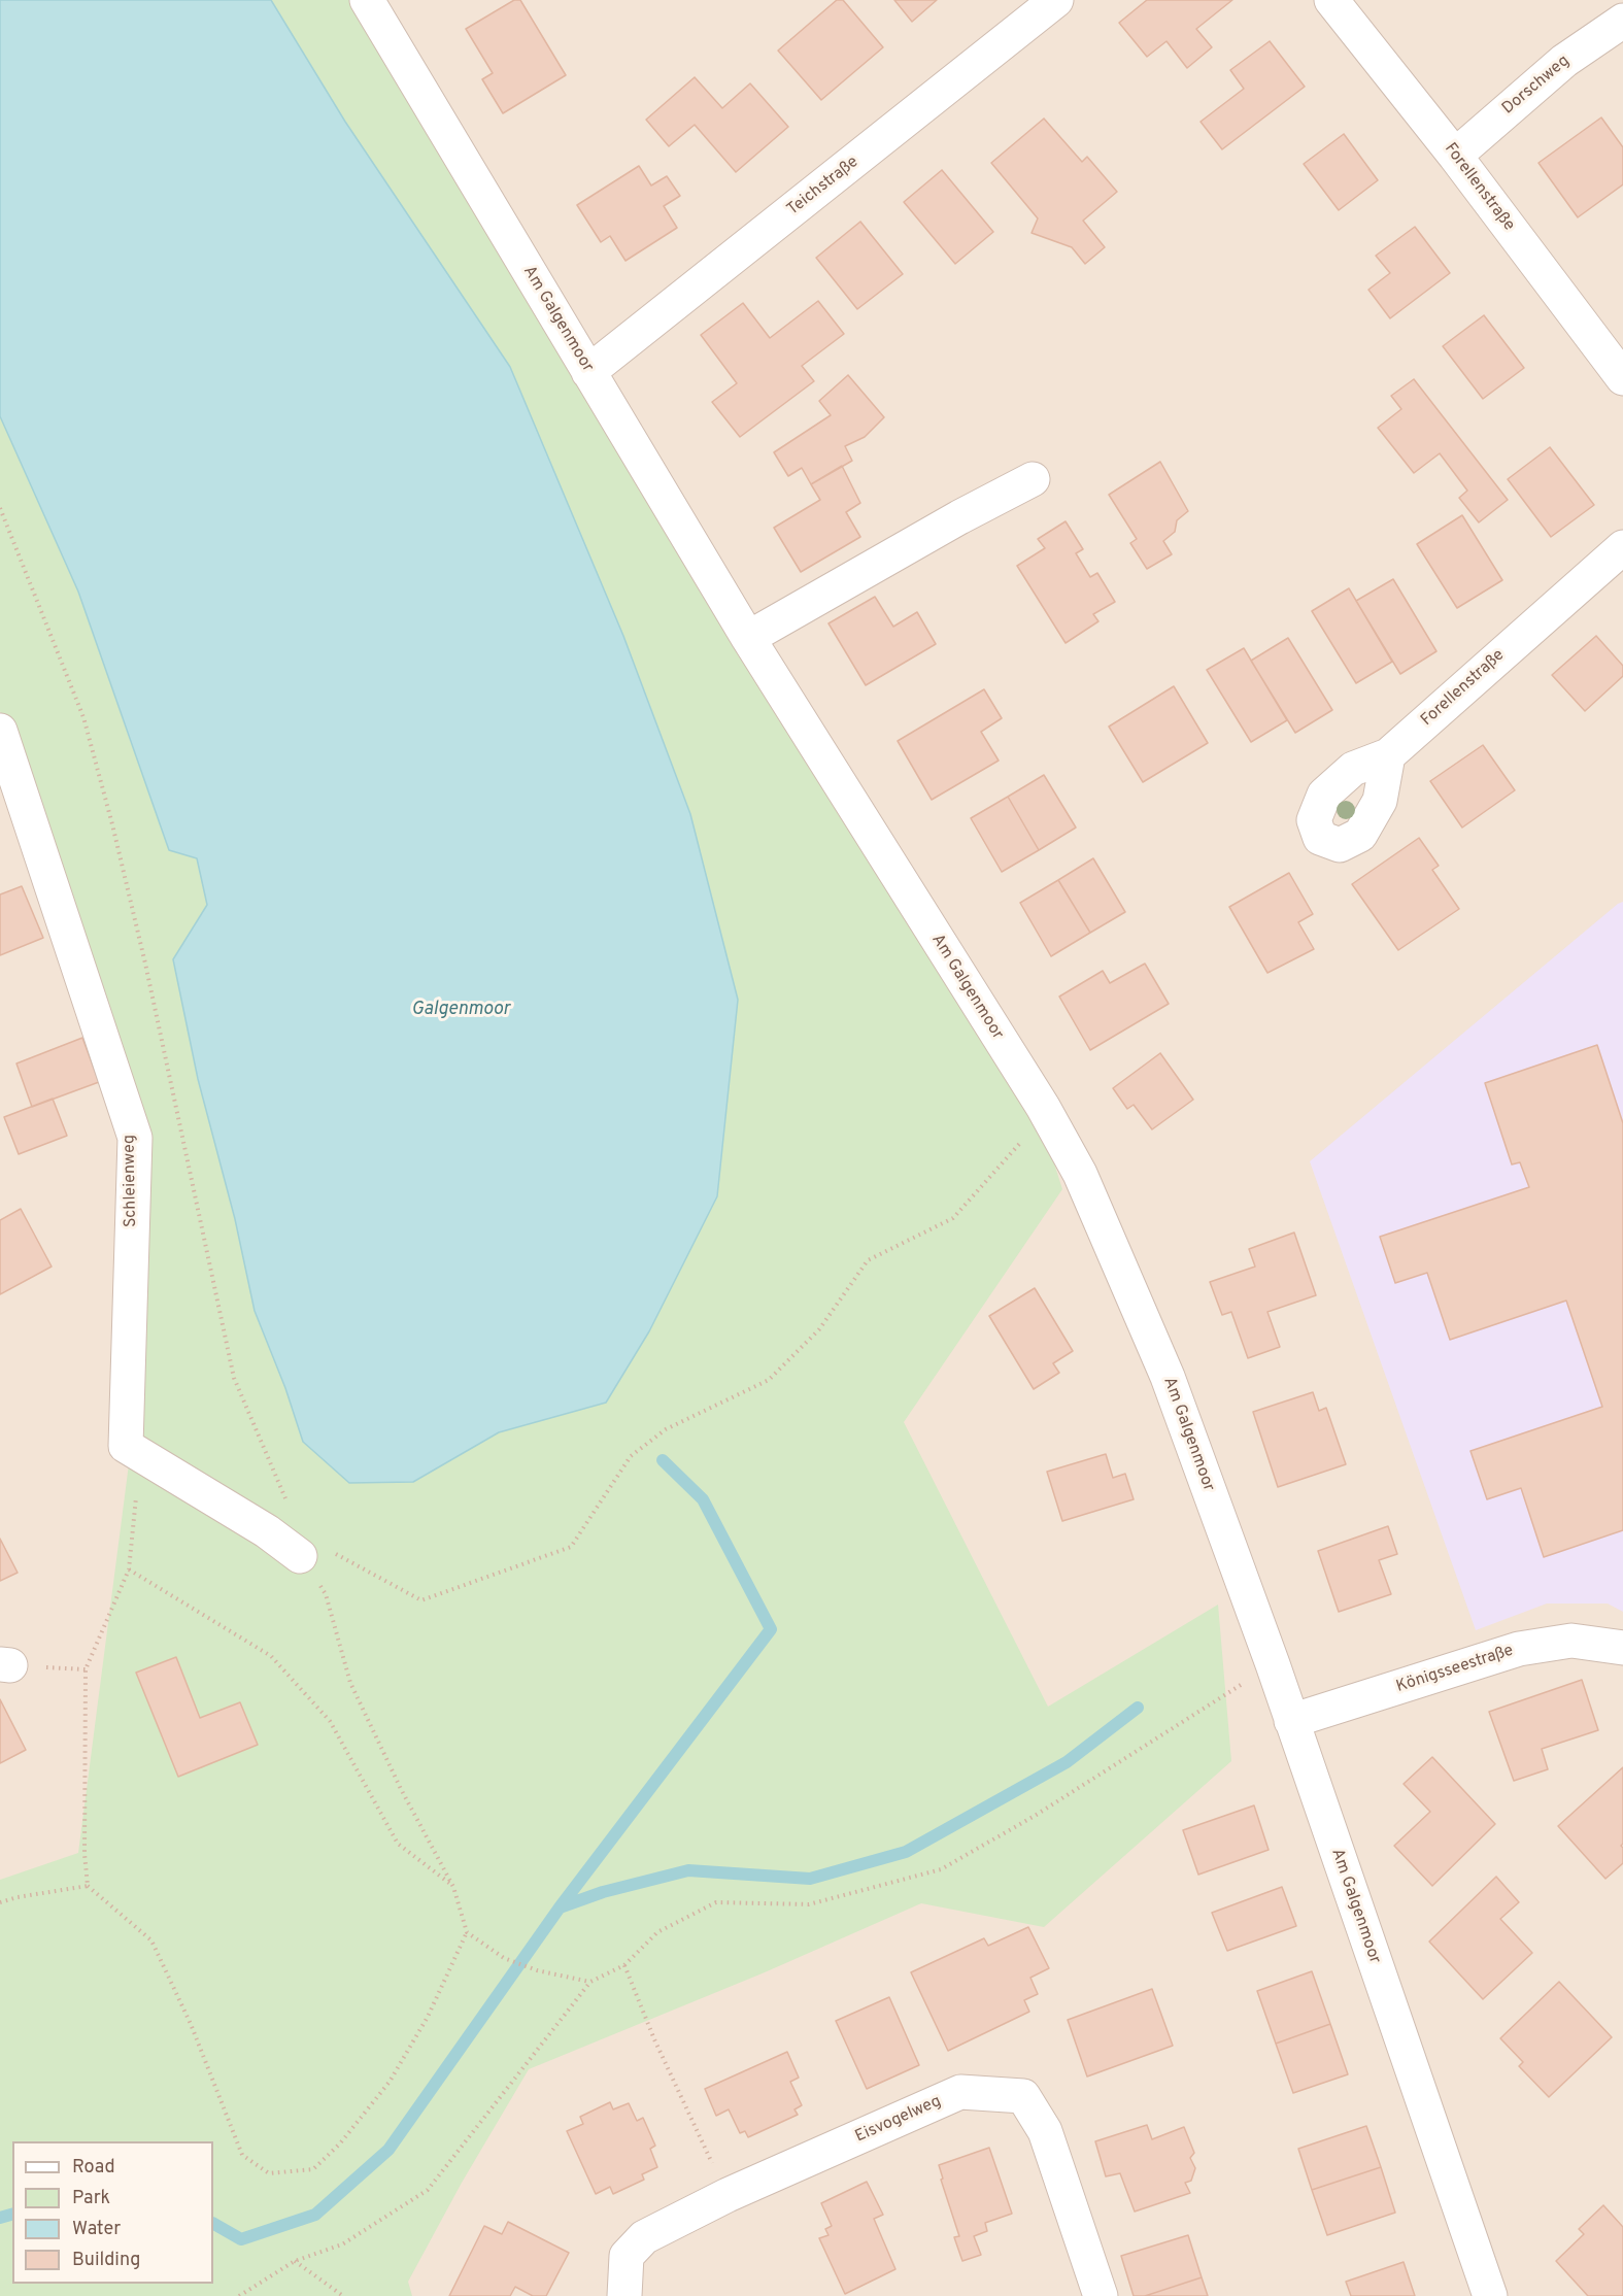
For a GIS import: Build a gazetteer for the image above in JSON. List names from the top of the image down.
{
  "streets": {
    "street": [
      "Dorschweg",
      "Teichstraße",
      "Forellenstraße",
      "Am Galgenmoor",
      "Schleienweg",
      "Königsseestraße",
      "Eisvogelweg"
    ]
  },
  "crossings": [
    ["Dorschweg", "Forellenstraße"],
    ["Teichstraße", "Am Galgenmoor"],
    ["Am Galgenmoor", "Königsseestraße"]
  ],
  "water": ["Galgenmoor"],
  "legend": [
    "Road",
    "Park",
    "Water",
    "Building"
  ]
}
